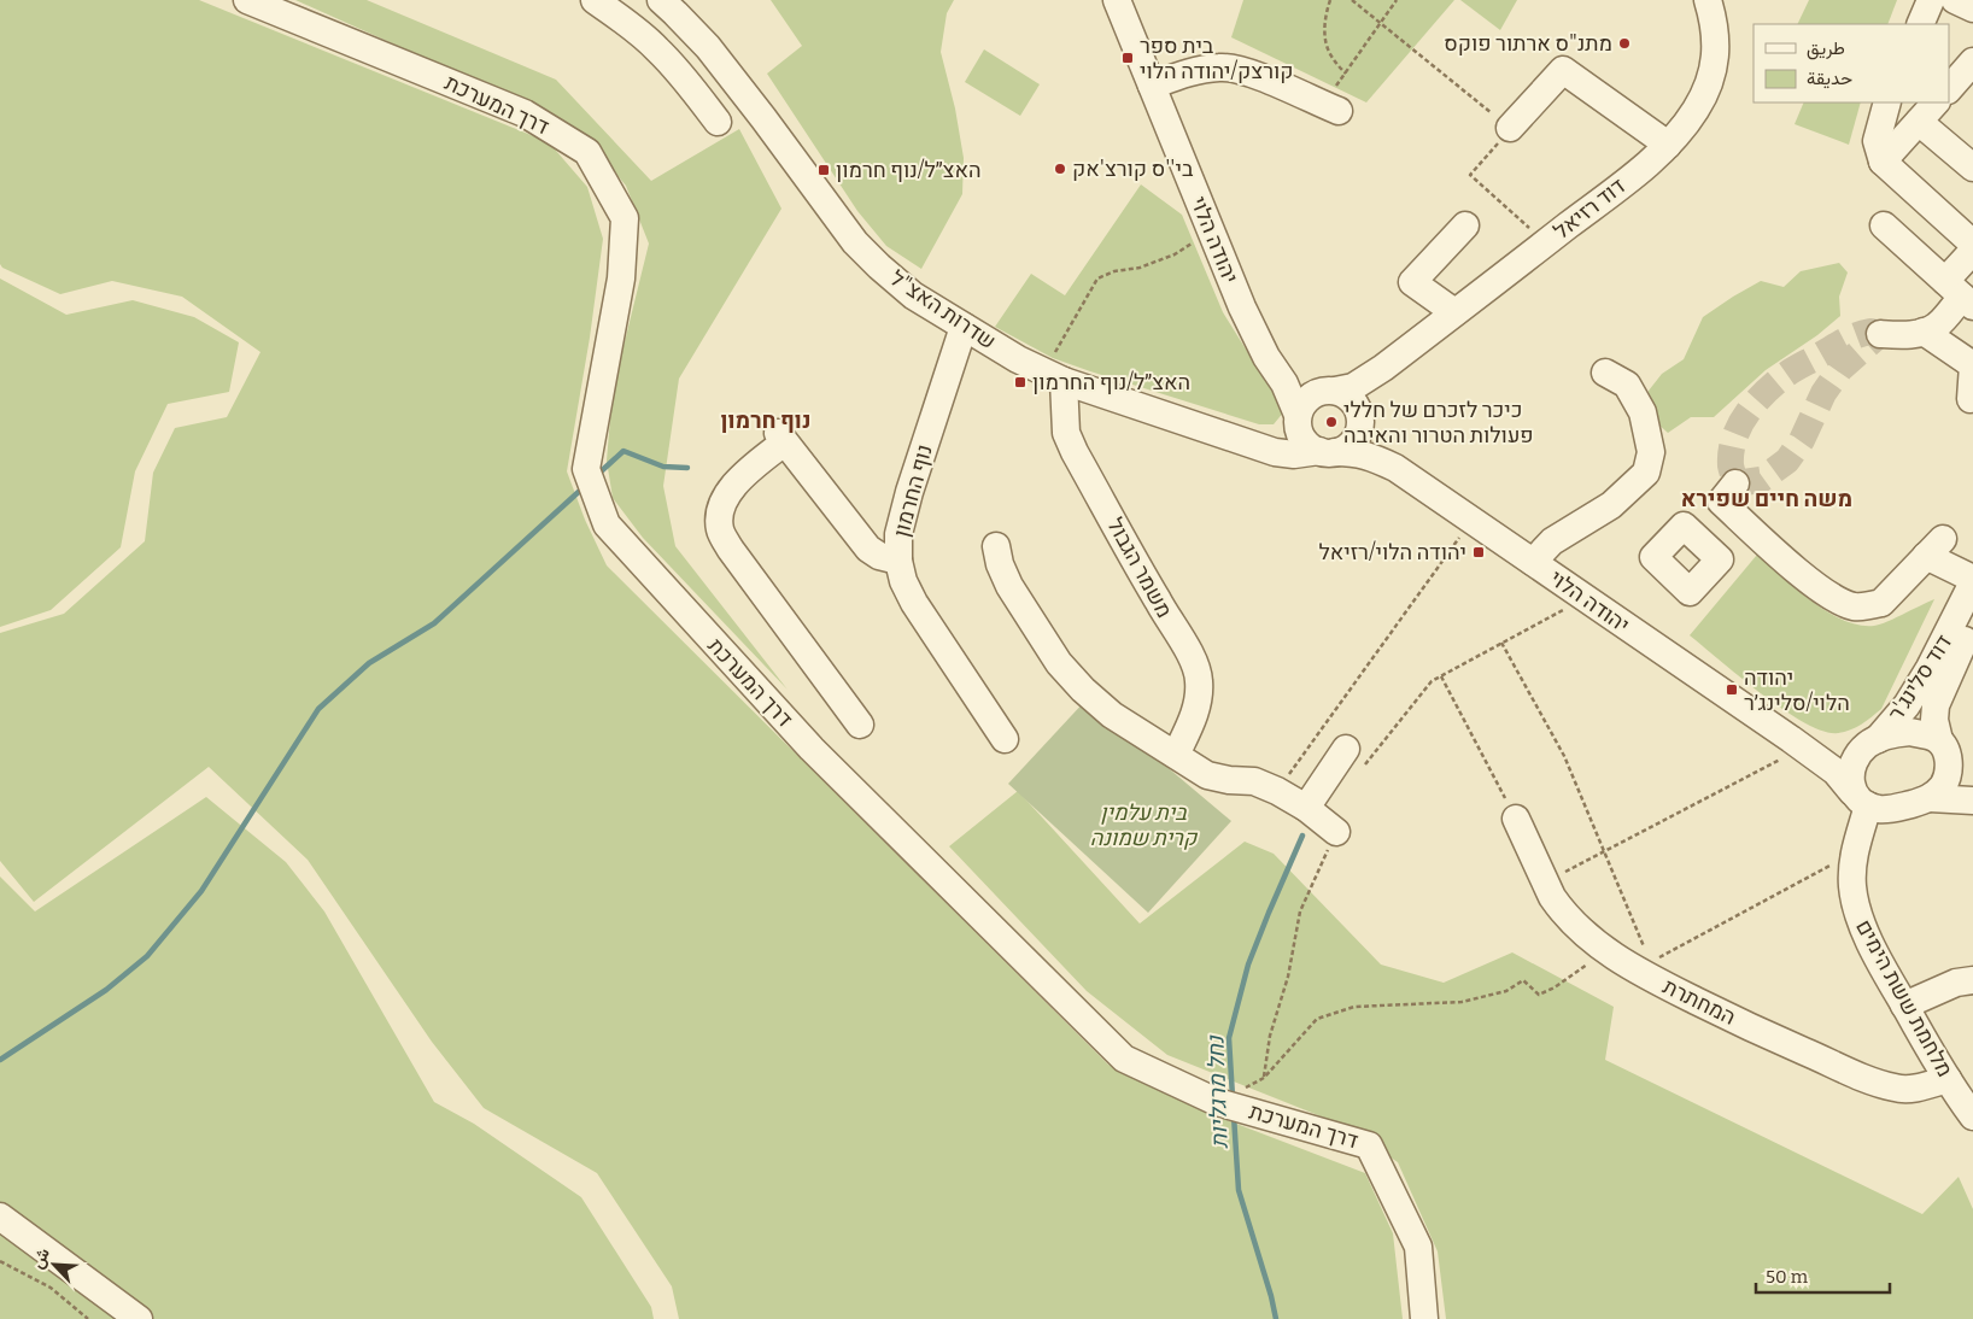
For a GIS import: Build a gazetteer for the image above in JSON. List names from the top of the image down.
{
  "streets": {
    "street": [
      "דרך המערכת",
      "דוד רזיאל",
      "יהודה הלוי",
      "שדרות האצ\"ל",
      "נוף החרמון",
      "משמר הגבול",
      "דוד סלינג'ר",
      "מלחמת ששת הימים",
      "המחתרת"
    ]
  },
  "crossings": [
    ["דוד רזיאל", "יהודה הלוי"],
    ["דוד רזיאל", "שדרות האצ\"ל"],
    ["יהודה הלוי", "שדרות האצ\"ל"],
    ["יהודה הלוי", "דוד סלינג'ר"],
    ["יהודה הלוי", "מלחמת ששת הימים"],
    ["שדרות האצ\"ל", "נוף החרמון"],
    ["שדרות האצ\"ל", "משמר הגבול"],
    ["דוד סלינג'ר", "מלחמת ששת הימים"],
    ["מלחמת ששת הימים", "המחתרת"]
  ],
  "districts": ["נוף חרמון", "משה חיים שפירא"],
  "water": ["נחל מרגליות"],
  "parks": ["בית עלמין קרית שמונה"],
  "places": {
    "other": ["מתנ\"ס ארתור פוקס", "בי''ס קורצ'אק", "כיכר לזכרם של חללי פעולות הטרור והאיבה"],
    "transit": [
      "בית ספר קורצק/יהודה הלוי",
      "האצ״ל/נוף חרמון",
      "האצ״ל/נוף החרמון",
      "יהודה הלוי/רזיאל",
      "יהודה הלוי/סלינג׳ר"
    ]
  },
  "legend": ["طريق", "حديقة"],
  "scale_bar": "50 m",
  "north": "top left"
}
